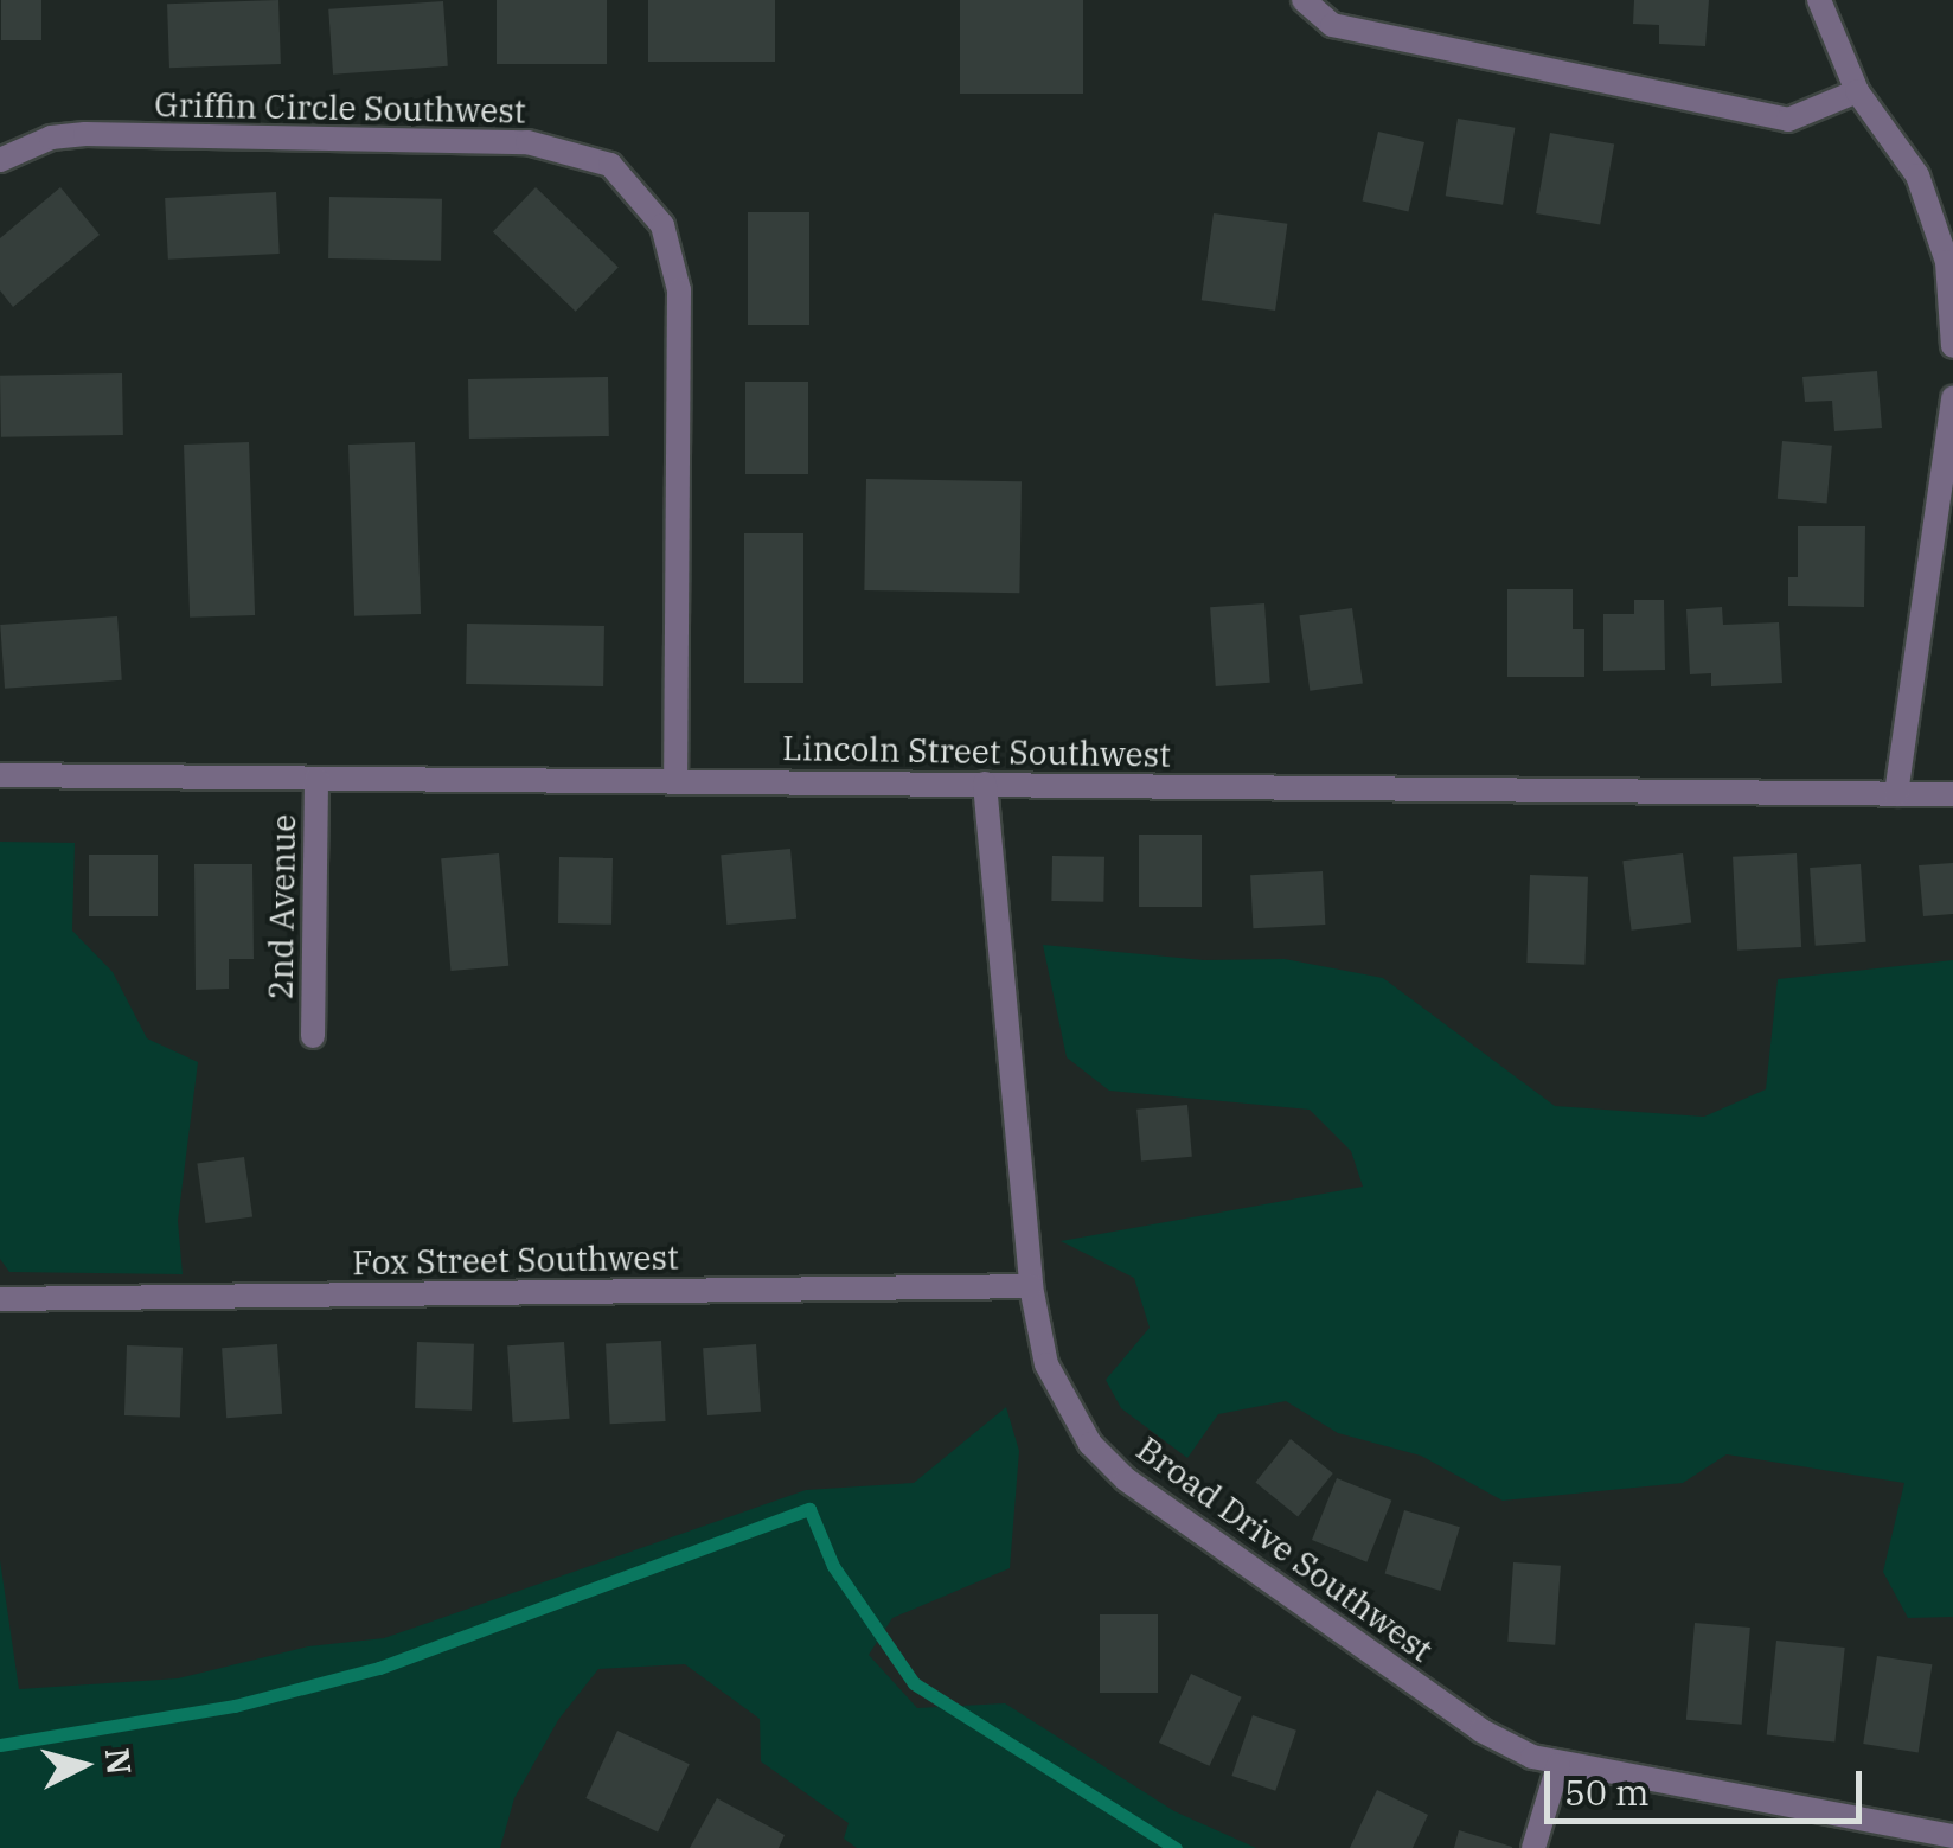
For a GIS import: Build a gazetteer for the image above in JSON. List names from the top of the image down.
{
  "streets": {
    "street": [
      "Griffin Circle Southwest",
      "Lincoln Street Southwest",
      "2nd Avenue",
      "Fox Street Southwest",
      "Broad Drive Southwest"
    ]
  },
  "crossings": [
    ["Griffin Circle Southwest", "Lincoln Street Southwest"],
    ["Lincoln Street Southwest", "2nd Avenue"],
    ["Lincoln Street Southwest", "Broad Drive Southwest"],
    ["Fox Street Southwest", "Broad Drive Southwest"]
  ],
  "scale_bar": "50 m",
  "north": "right"
}
